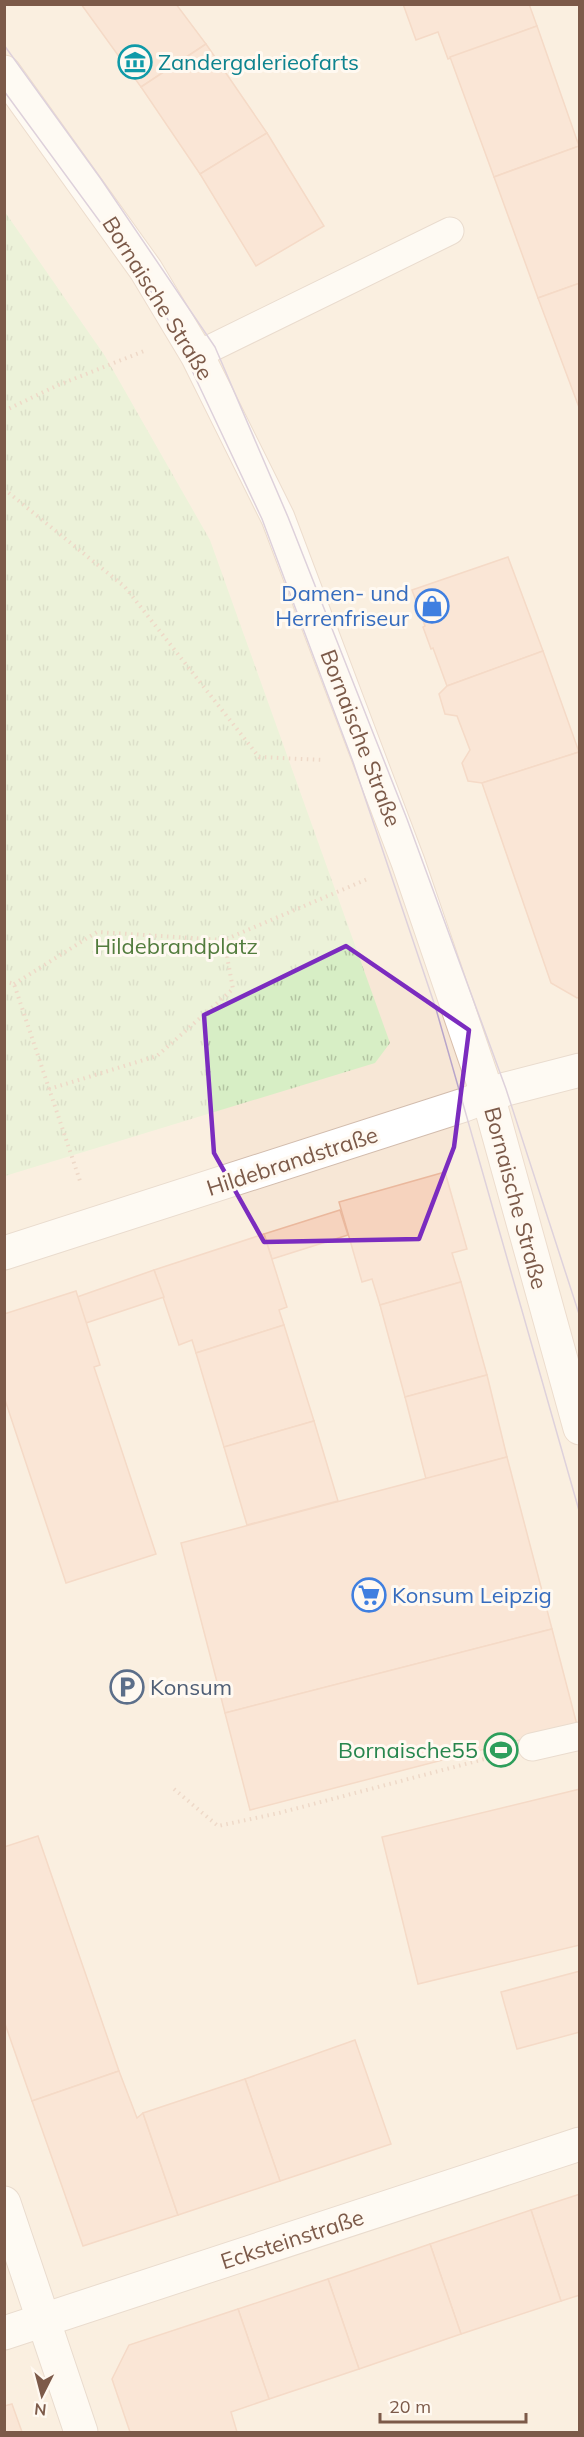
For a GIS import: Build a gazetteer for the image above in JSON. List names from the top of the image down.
{
  "streets": {
    "street": ["Bornaische Straße", "Hildebrandstraße", "Ecksteinstraße"]
  },
  "crossings": [
    ["Bornaische Straße", "Hildebrandstraße"]
  ],
  "parks": ["Hildebrandplatz"],
  "places": {
    "museum": ["Zandergalerieofarts"],
    "shop": ["Damen- und Herrenfriseur"],
    "supermarket": ["Konsum Leipzig"],
    "parking": ["Konsum"],
    "sports": ["Bornaische55"]
  },
  "scale_bar": "20 m",
  "north": "bottom"
}
